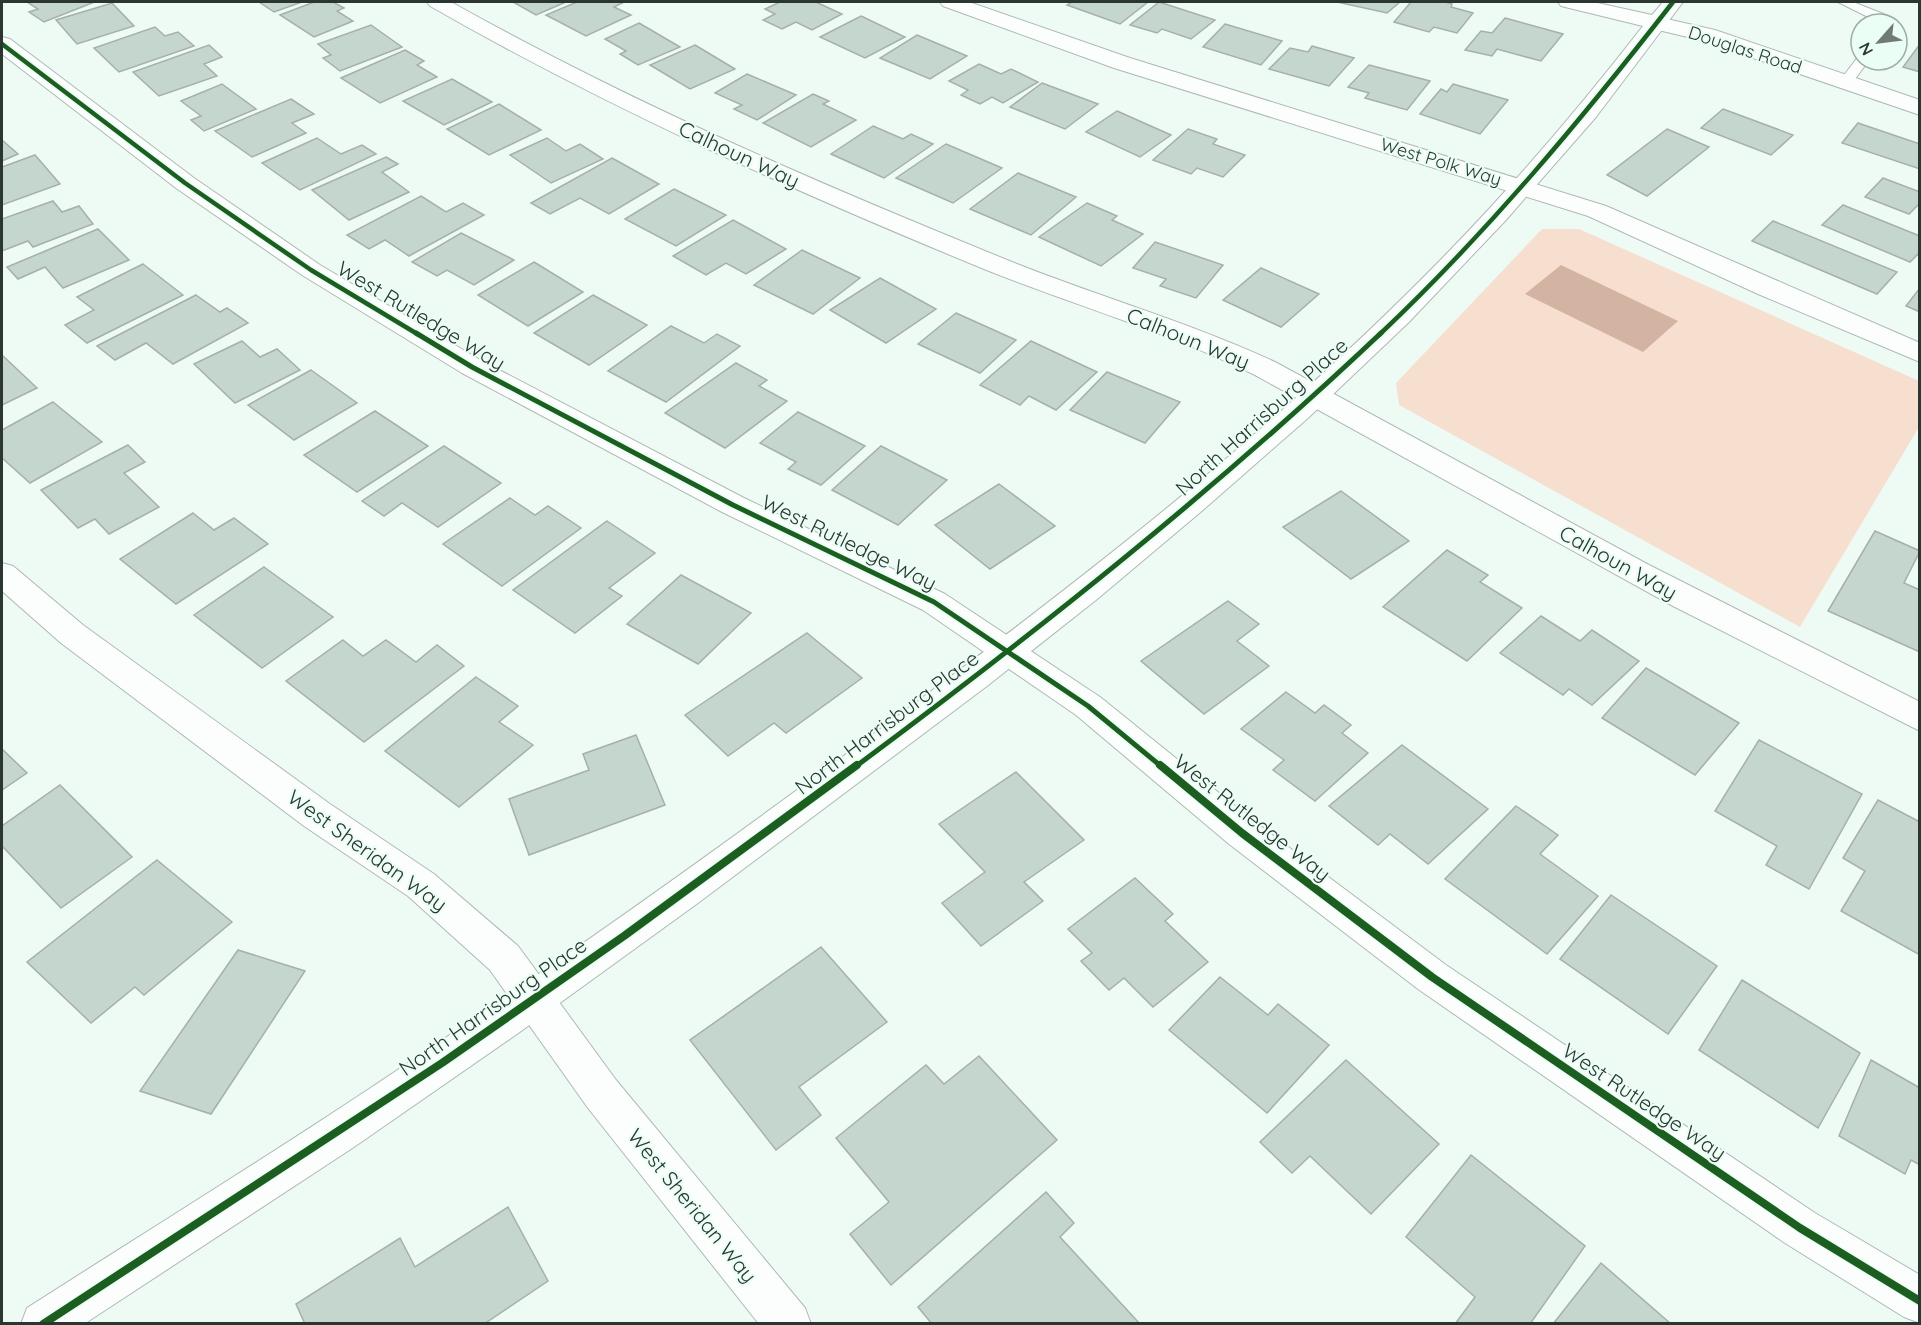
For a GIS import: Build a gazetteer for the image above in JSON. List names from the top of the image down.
{
  "streets": {
    "street": [
      "Douglas Road",
      "Calhoun Way",
      "West Polk Way",
      "West Rutledge Way",
      "North Harrisburg Place",
      "West Sheridan Way"
    ]
  },
  "crossings": [
    ["Douglas Road", "North Harrisburg Place"],
    ["Calhoun Way", "North Harrisburg Place"],
    ["West Polk Way", "North Harrisburg Place"],
    ["West Rutledge Way", "North Harrisburg Place"],
    ["North Harrisburg Place", "West Sheridan Way"]
  ],
  "north": "bottom left"
}
